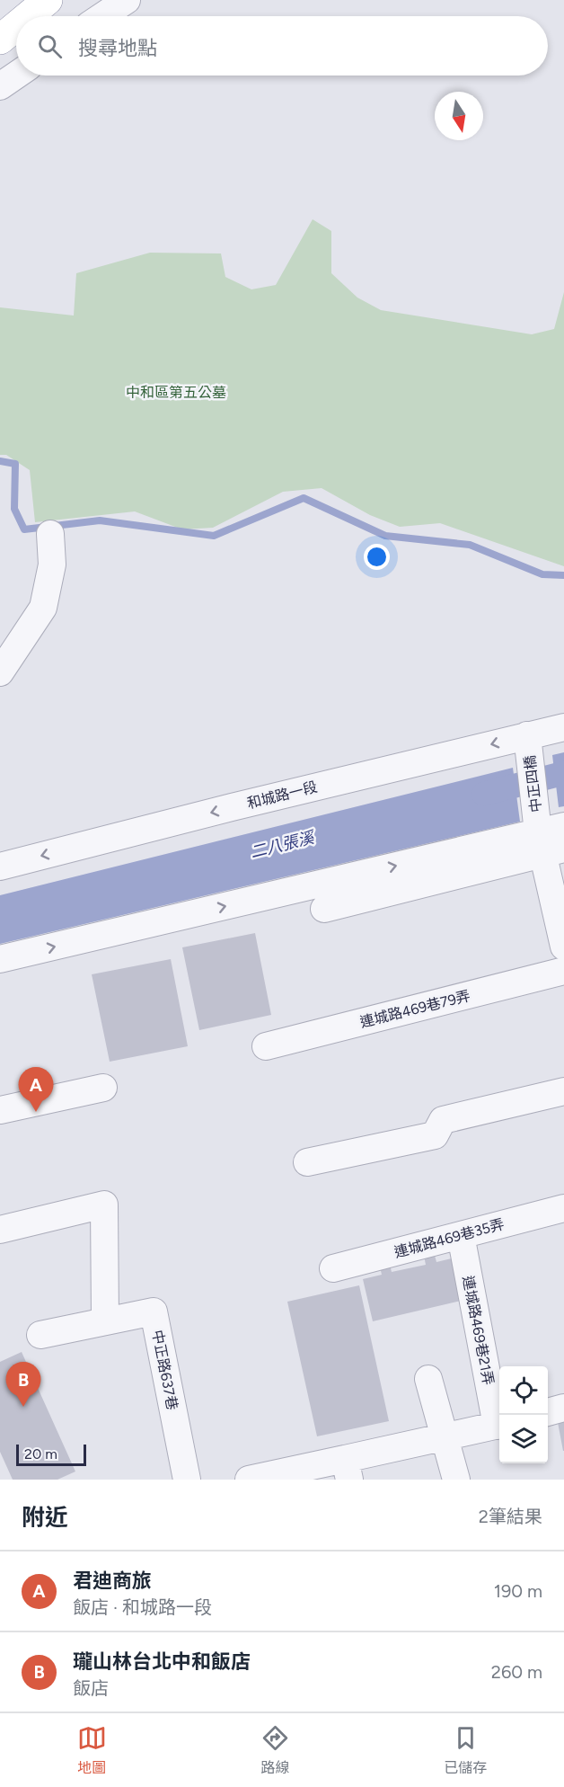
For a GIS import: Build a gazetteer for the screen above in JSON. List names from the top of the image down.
{
  "streets": {
    "street": [
      "中正四橋",
      "和城路一段",
      "連城路469巷79弄",
      "連城路469巷35弄",
      "連城路469巷21弄",
      "中正路637巷"
    ]
  },
  "crossings": [
    ["中正四橋", "和城路一段"],
    ["連城路469巷35弄", "連城路469巷21弄"]
  ],
  "water": ["二八張溪"],
  "parks": ["中和區第五公墓"],
  "scale_bar": "20 m",
  "north": "bottom",
  "page": {
    "search": "搜尋地點",
    "pins": ["A", "B"],
    "scale": "20 m",
    "heading": ["附近", "2筆結果"],
    "list": [
      {
        "mark": "A",
        "name": "君迪商旅",
        "note": "飯店 · 和城路一段",
        "value": "190 m"
      },
      {
        "mark": "B",
        "name": "瓏山林台北中和飯店",
        "note": "飯店",
        "value": "260 m"
      }
    ],
    "nav": ["地圖", "路線", "已儲存"]
  }
}
